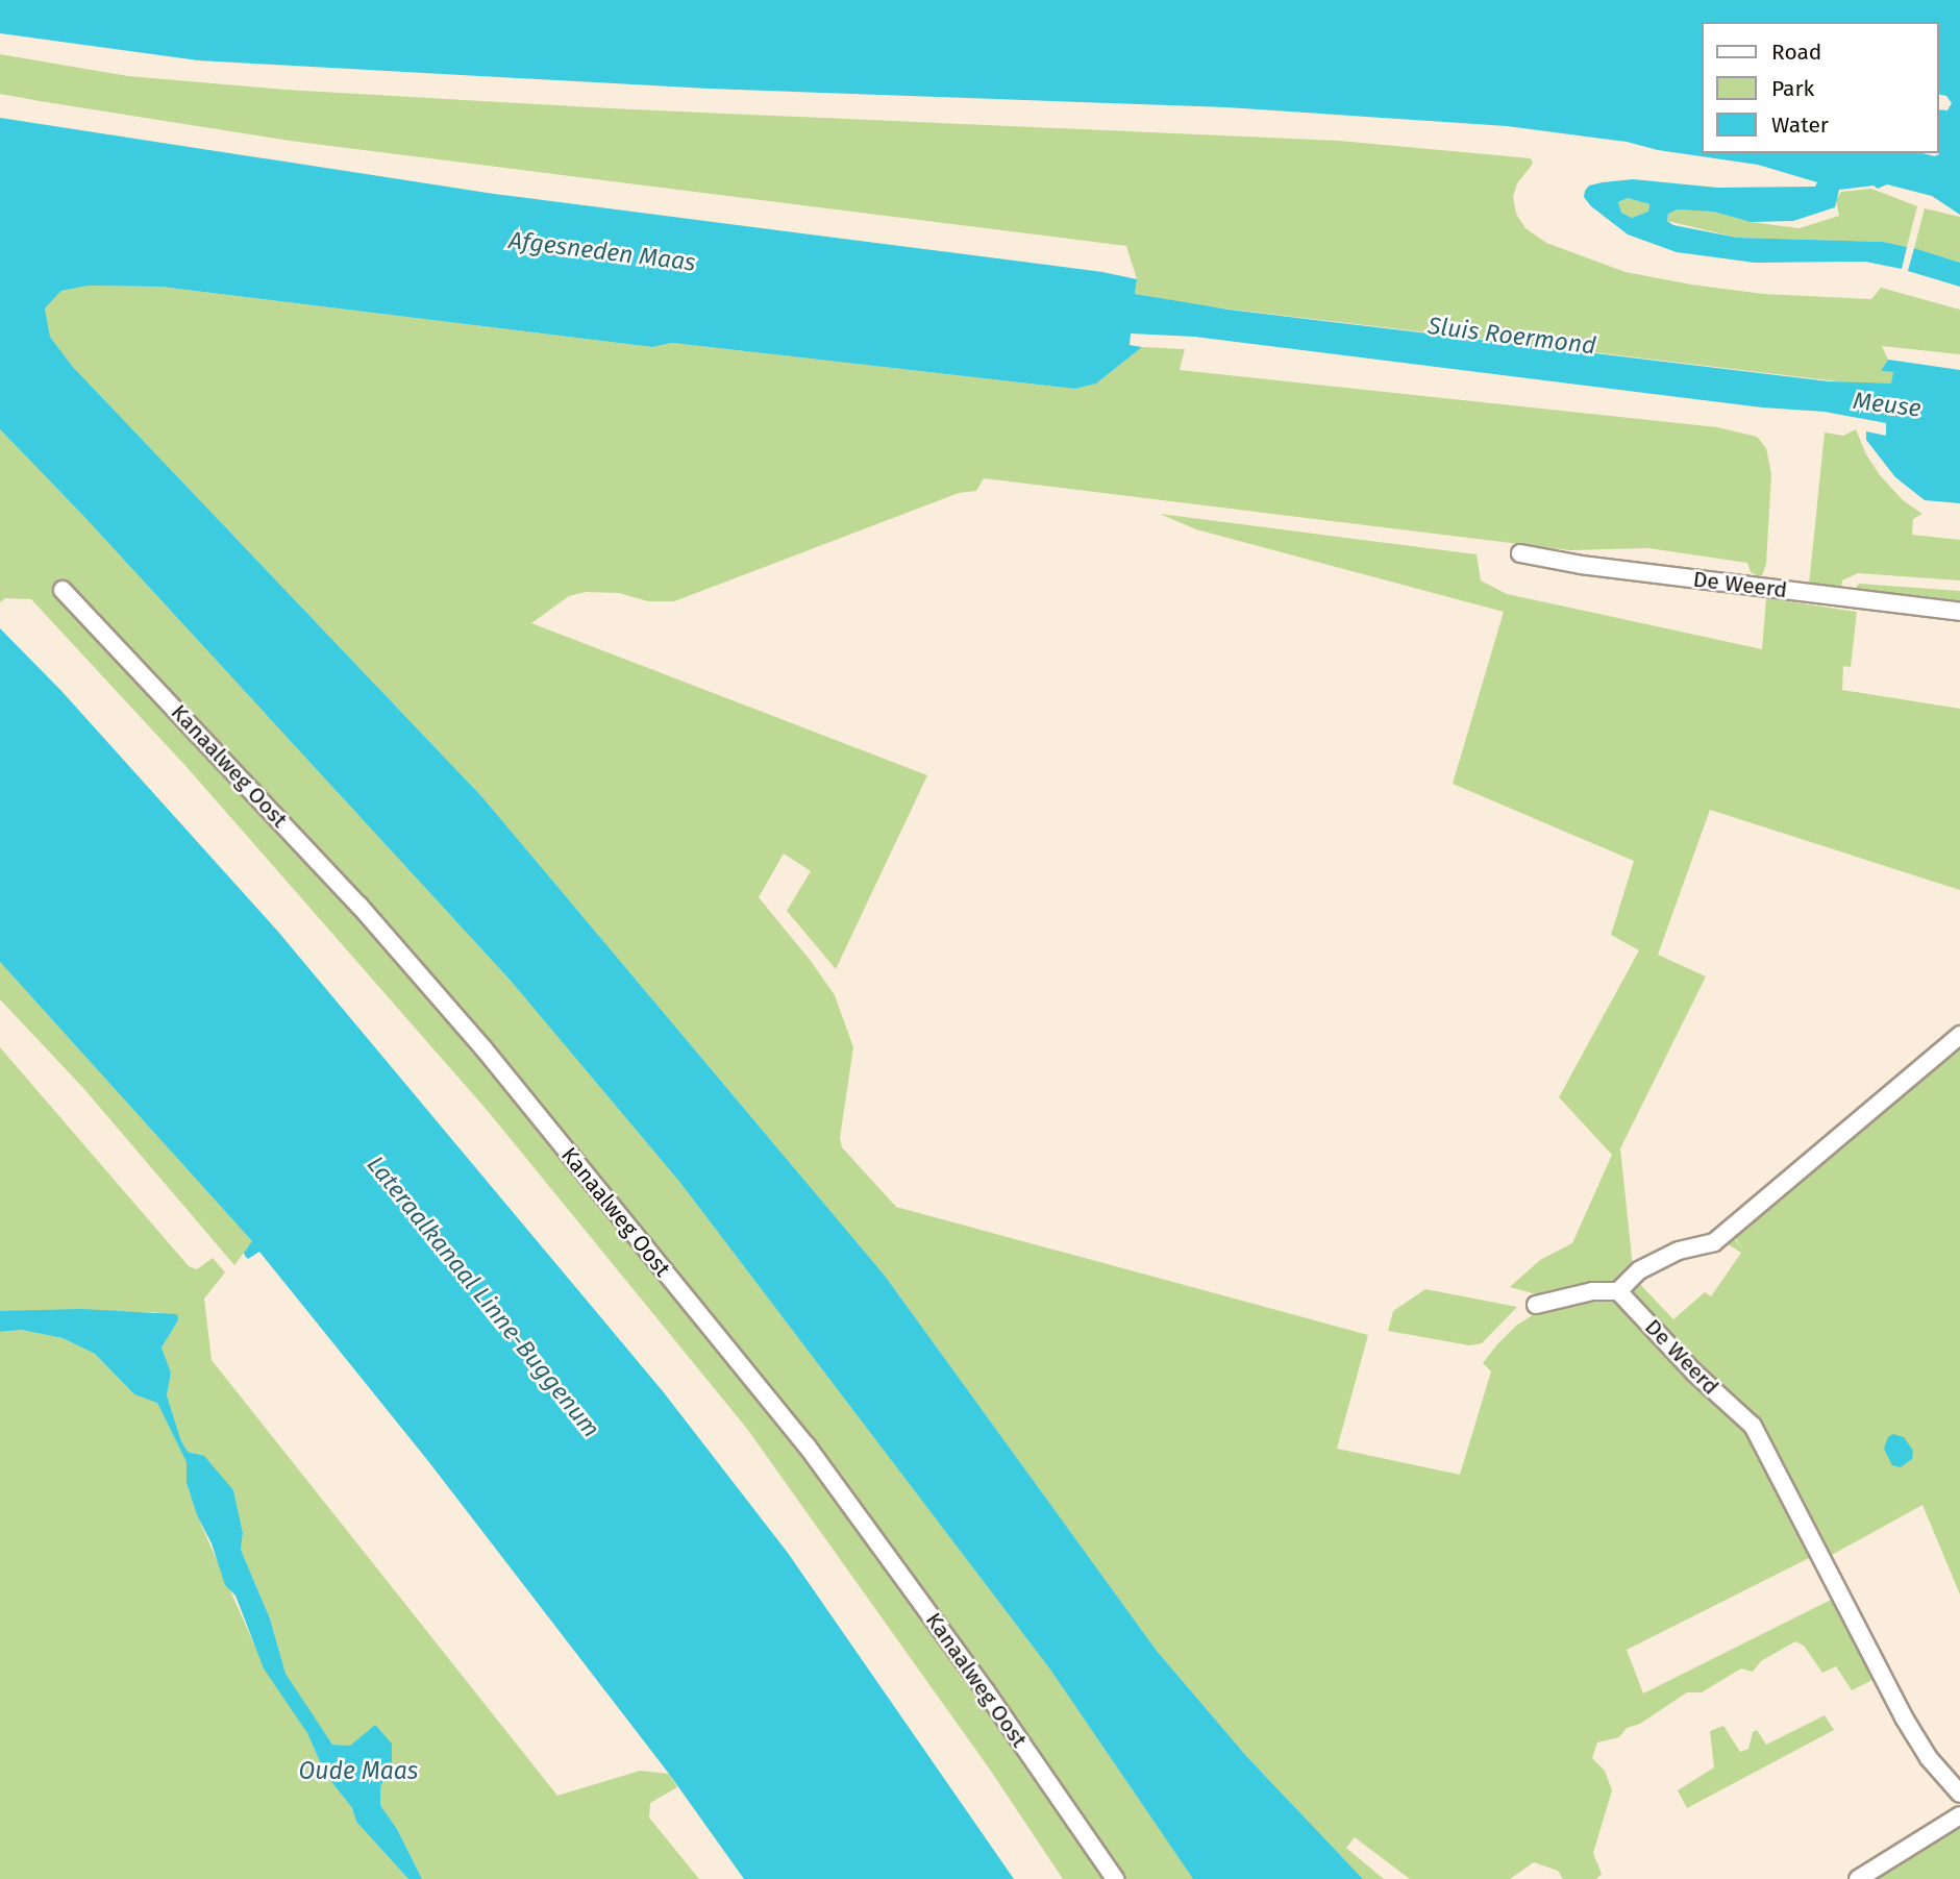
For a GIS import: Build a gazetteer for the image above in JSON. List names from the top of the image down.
{
  "streets": {
    "street": ["De Weerd", "Kanaalweg Oost"]
  },
  "water": [
    "Afgesneden Maas",
    "Sluis Roermond",
    "Meuse",
    "Lateraalkanaal Linne-Buggenum",
    "Oude Maas"
  ],
  "legend": ["Road", "Park", "Water"]
}
